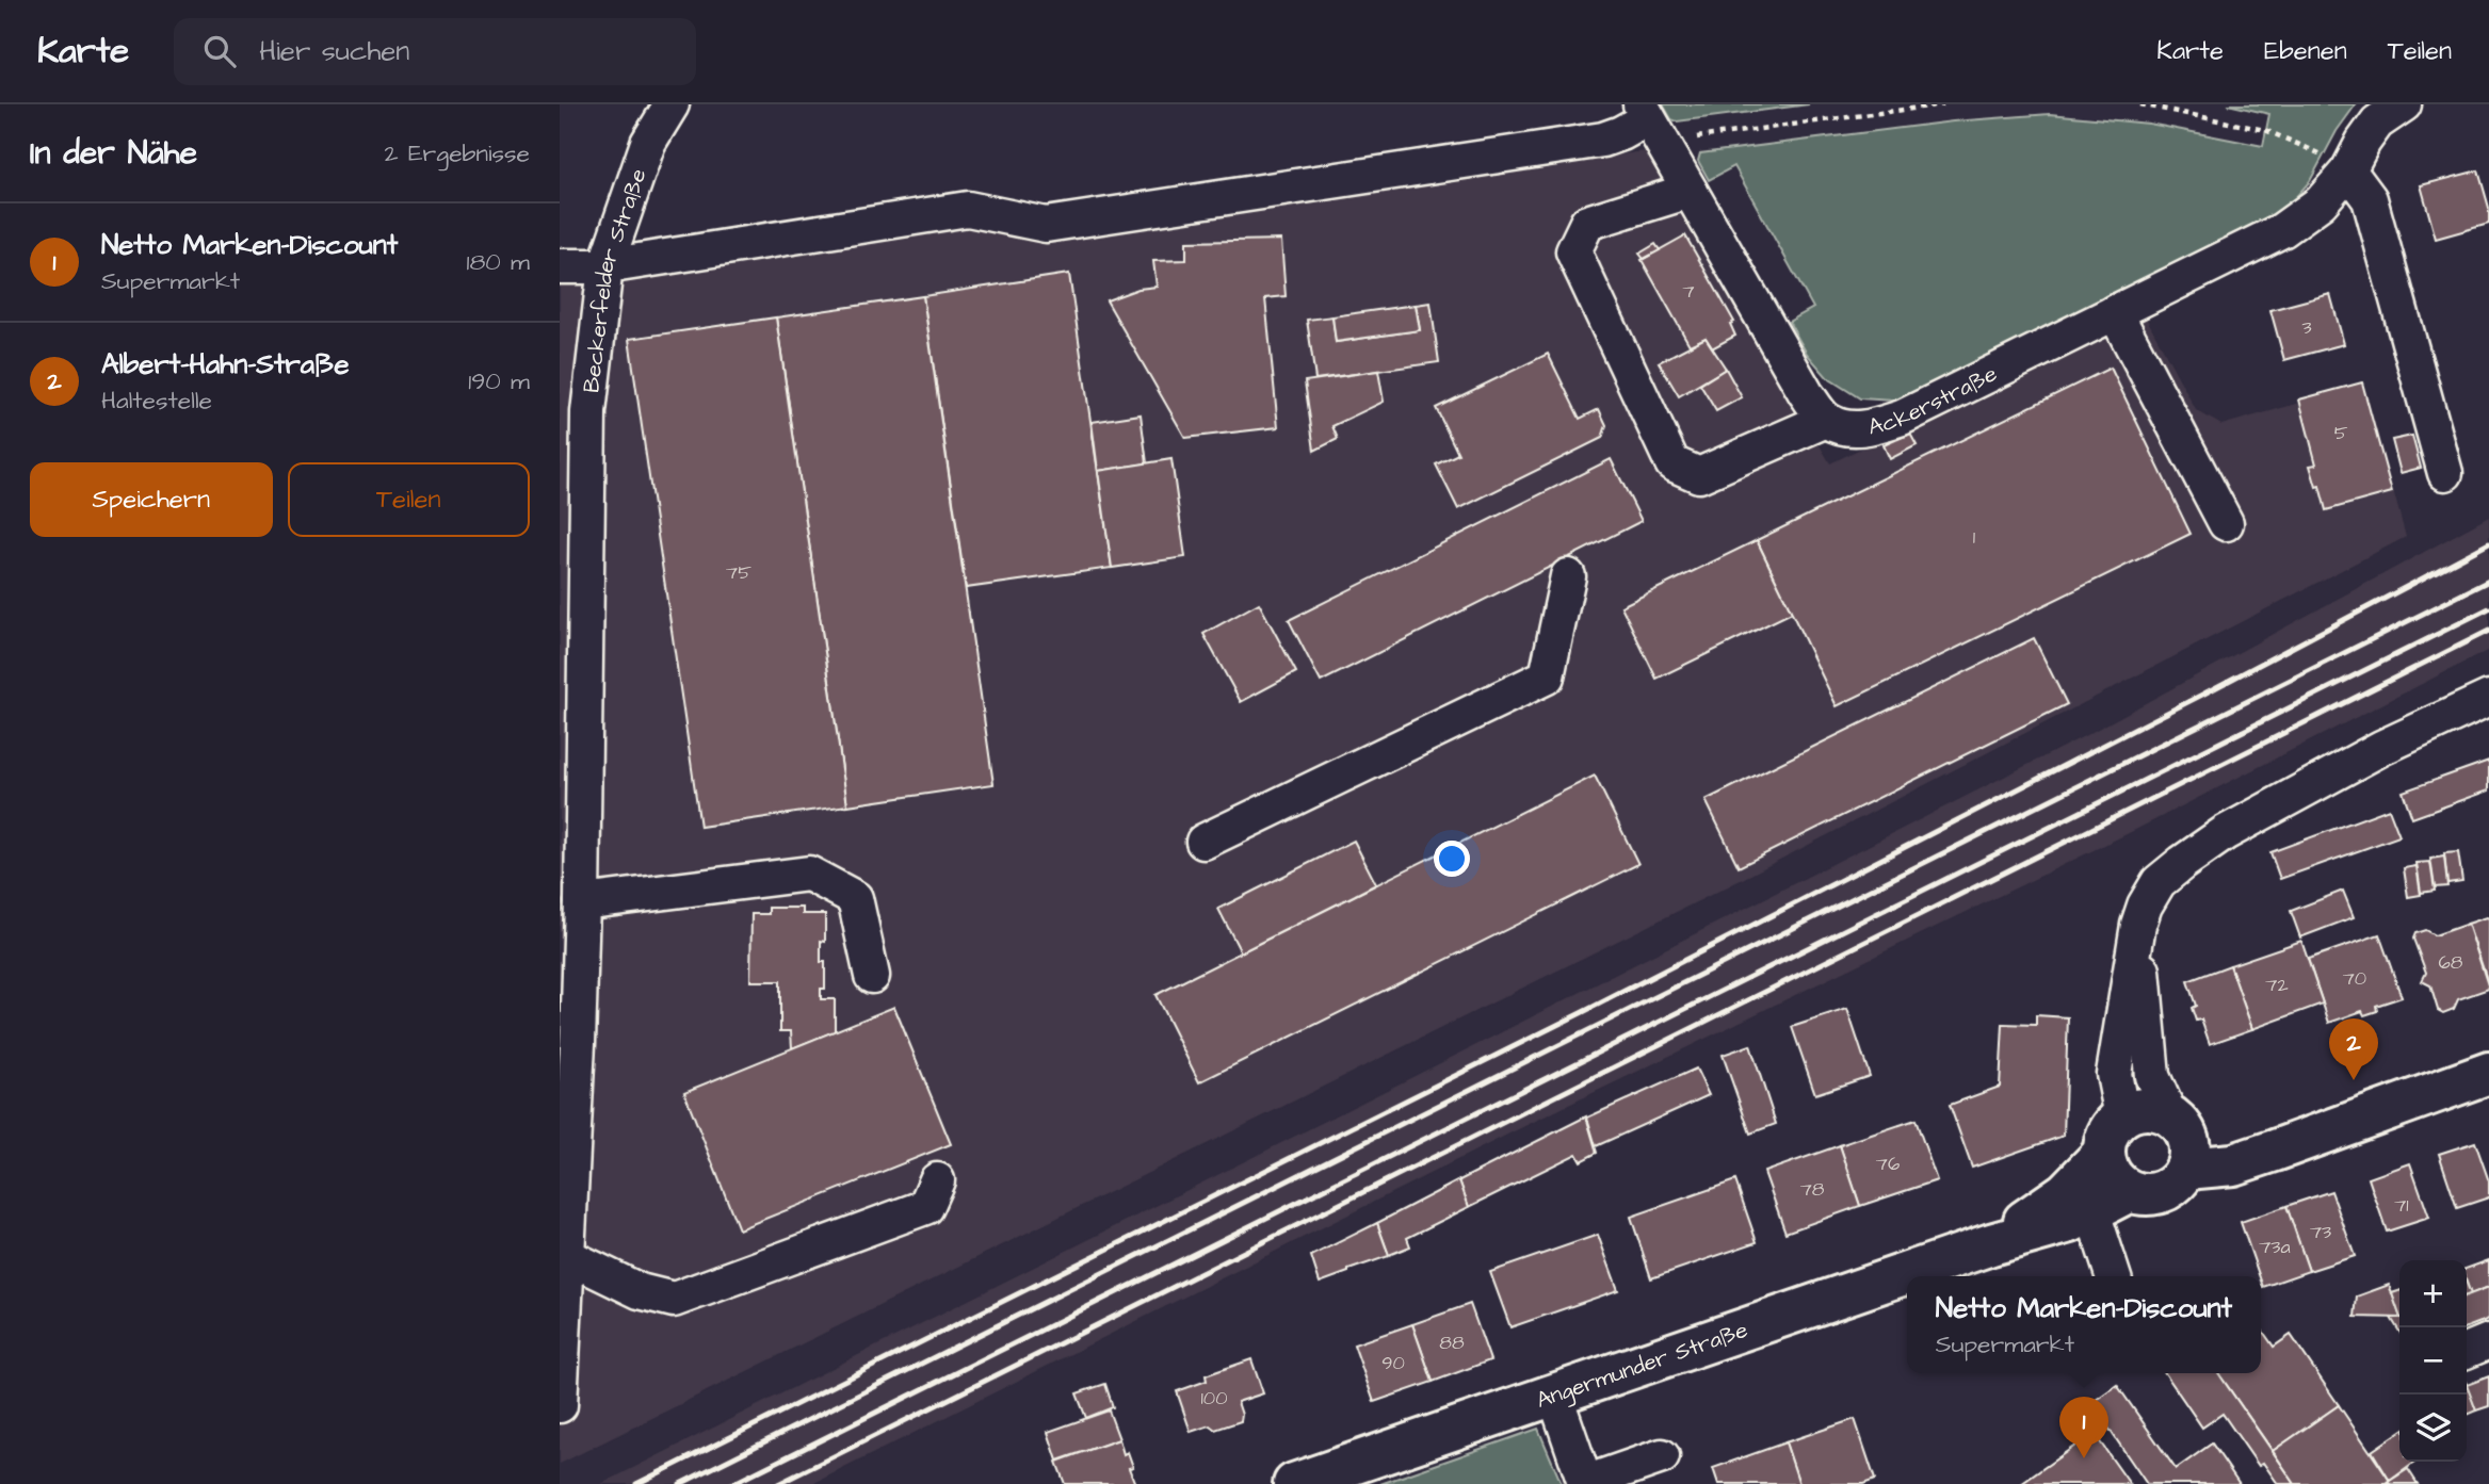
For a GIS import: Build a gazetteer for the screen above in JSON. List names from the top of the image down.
{
  "streets": {
    "main road": ["Angermunder Straße"],
    "street": ["Beckerfelder Straße", "Ackerstraße"]
  },
  "house_numbers": [
    "7",
    "3",
    "5",
    "1",
    "75",
    "68",
    "70",
    "72",
    "76",
    "78",
    "71",
    "73",
    "73a",
    "88",
    "90",
    "100"
  ],
  "page": {
    "header": "Karte",
    "search": "Hier suchen",
    "nav": ["Karte", "Ebenen", "Teilen"],
    "heading": ["In der Nähe", "2 Ergebnisse"],
    "list": [
      {
        "mark": "1",
        "name": "Netto Marken-Discount",
        "note": "Supermarkt",
        "value": "180 m"
      },
      {
        "mark": "2",
        "name": "Albert-Hahn-Straße",
        "note": "Haltestelle",
        "value": "190 m"
      }
    ],
    "buttons": ["Speichern", "Teilen"],
    "pins": ["2", "1"],
    "map_buttons": ["+", "−"],
    "popup": ["Netto Marken-Discount", "Supermarkt"]
  }
}
